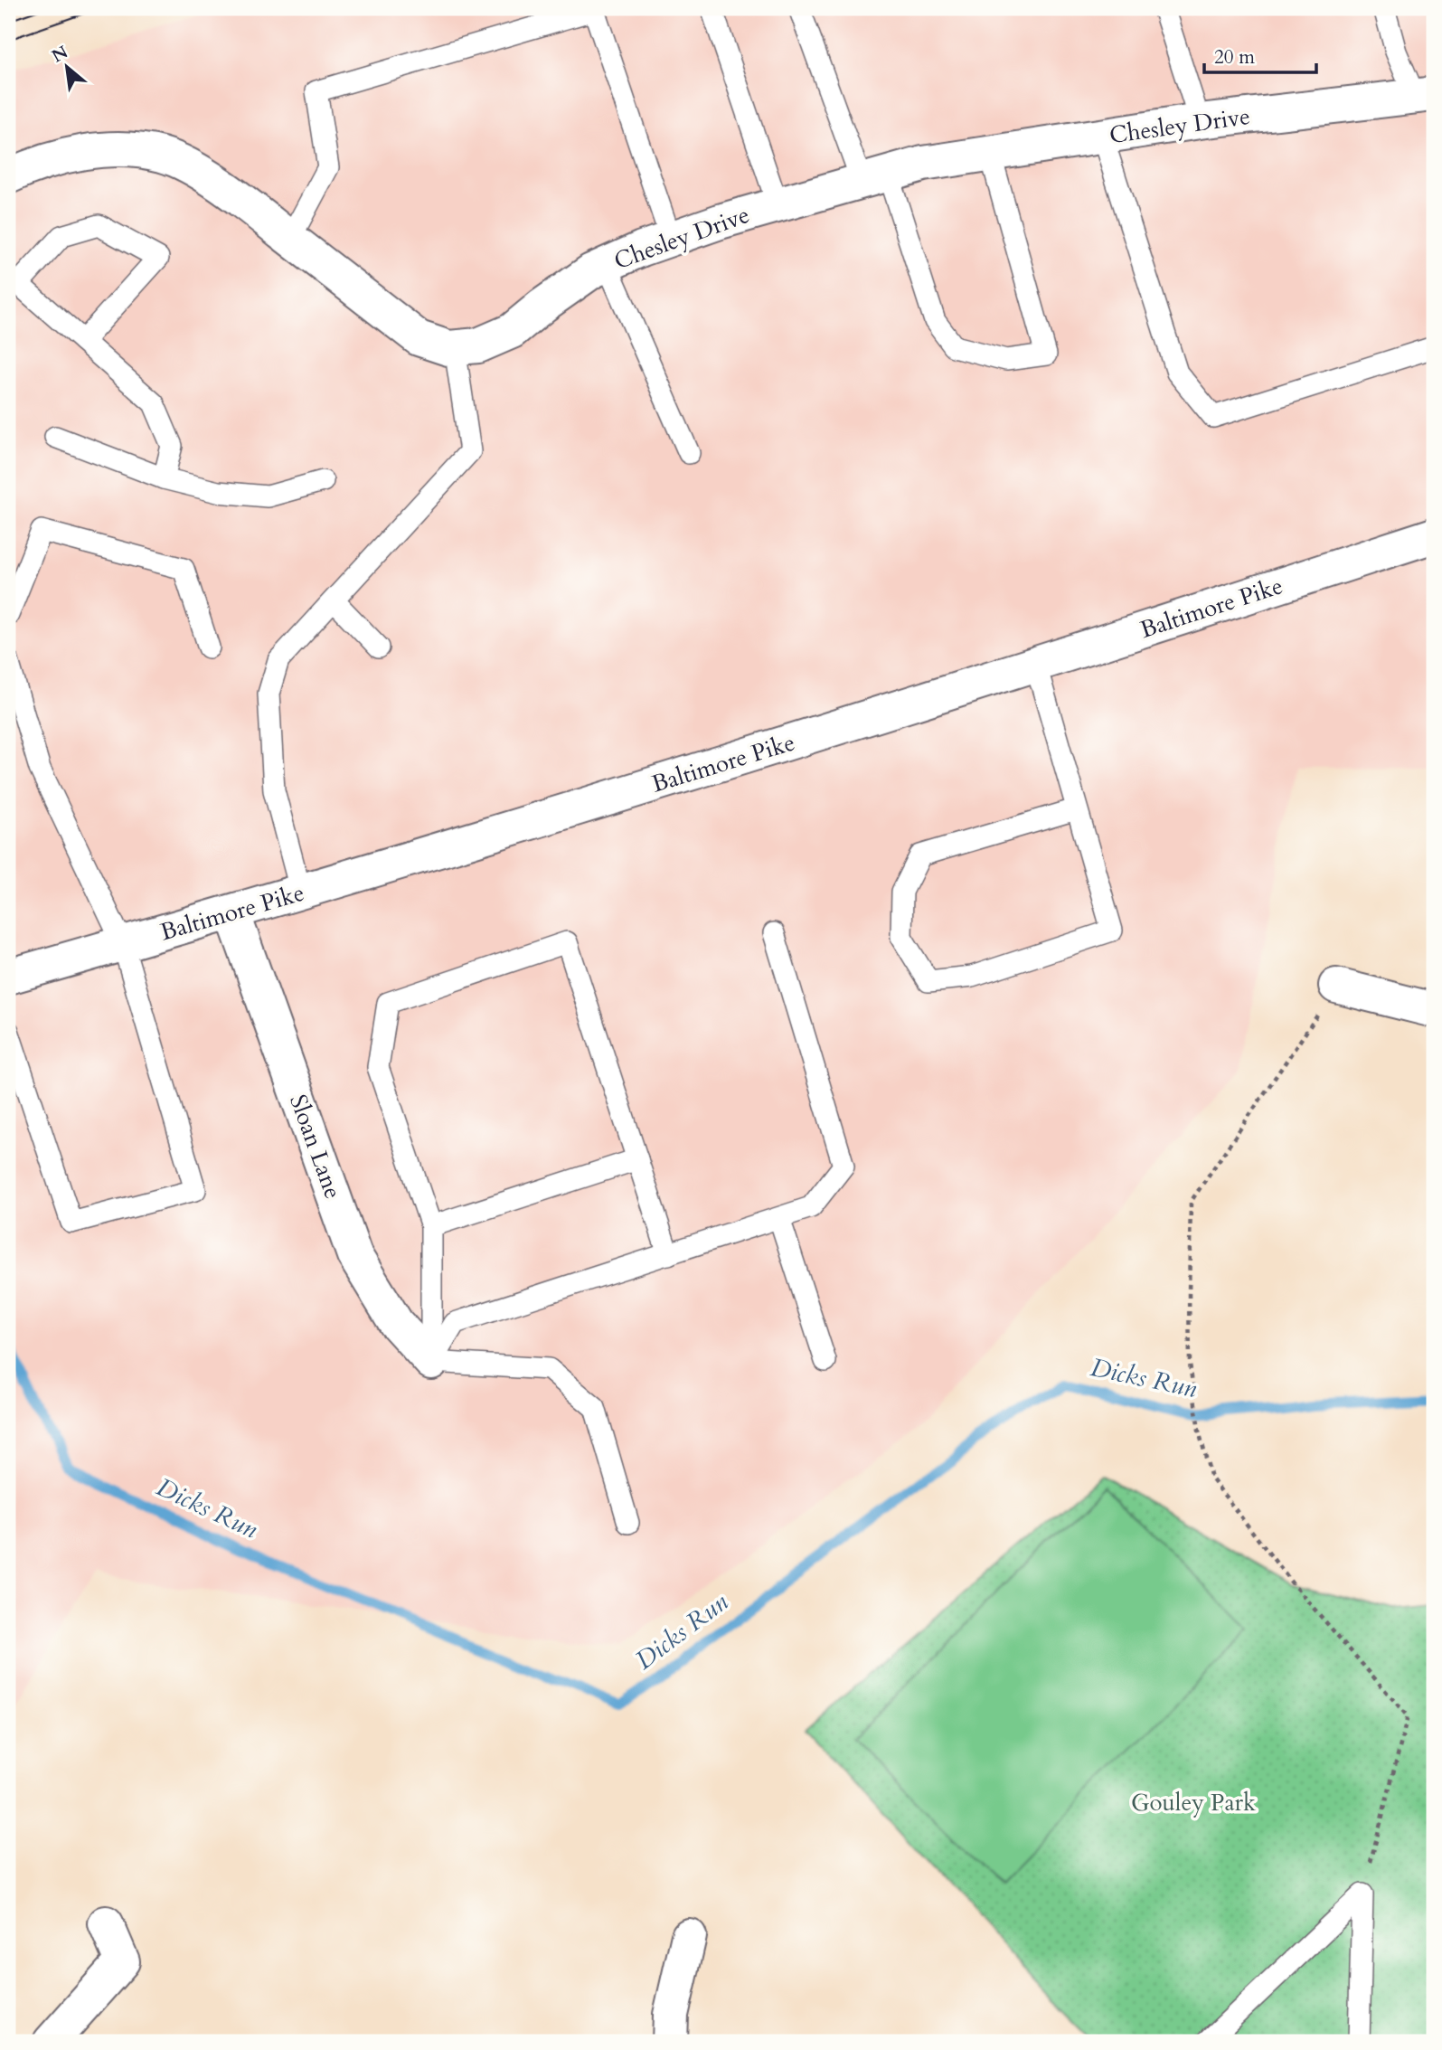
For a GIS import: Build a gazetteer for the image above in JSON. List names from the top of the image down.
{
  "streets": {
    "street": ["Chesley Drive", "Baltimore Pike", "Sloan Lane"]
  },
  "crossings": [
    ["Baltimore Pike", "Sloan Lane"]
  ],
  "water": ["Dicks Run"],
  "parks": ["Gouley Park"],
  "scale_bar": "20 m",
  "north": "top left"
}
